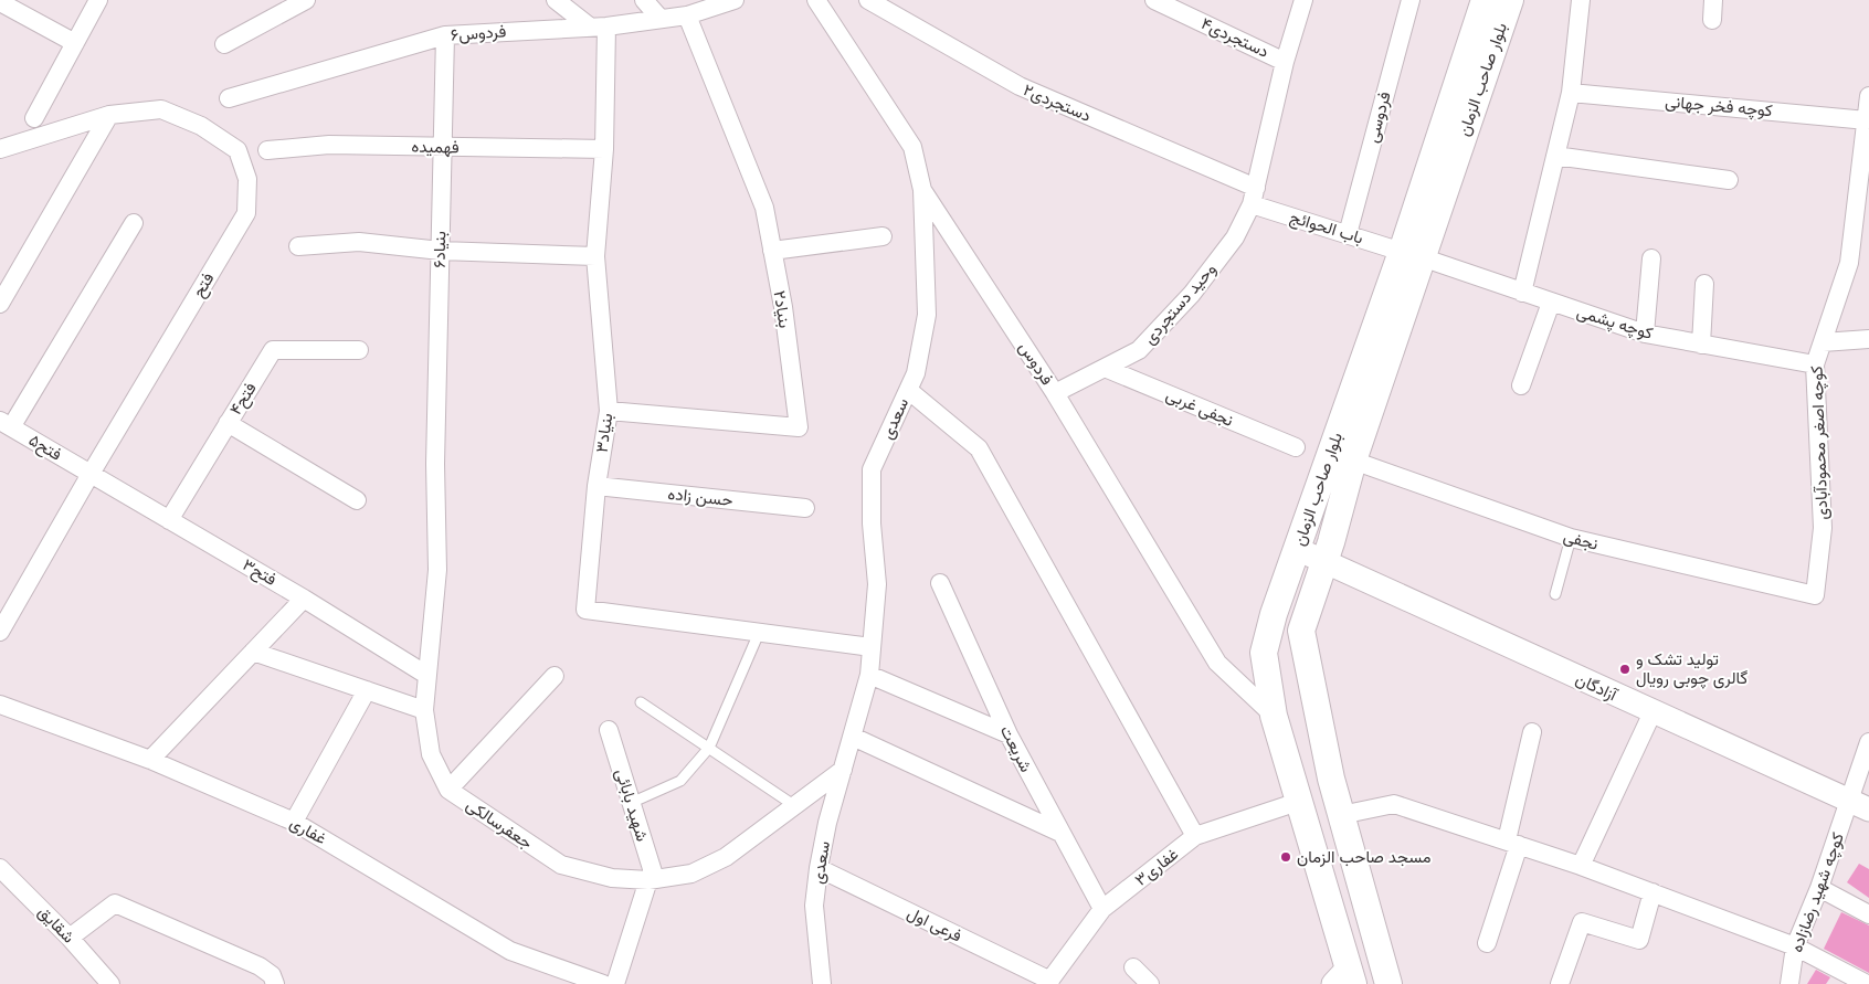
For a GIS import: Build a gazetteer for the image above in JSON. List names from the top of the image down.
{
  "streets": {
    "main road": ["بلوار صاحب الزمان"],
    "street": [
      "فردوس۶",
      "دستجردی۴",
      "دستجردی۲",
      "کوچه فخر جهانی",
      "فردوسی",
      "فهمیده",
      "باب الحوائج",
      "بنیاد۶",
      "فتح",
      "وحید دستجردی",
      "بنیاد۲",
      "کوچه پشمی",
      "فردوس",
      "فتح۴",
      "نجفی غربی",
      "سعدی",
      "بنیاد۳",
      "کوچه اصغر محمودآبادی",
      "فتح۵",
      "حسن زاده",
      "نجفی",
      "فتح۳",
      "آزادگان",
      "شریعت",
      "شهید بابائی",
      "جعفرسالکی",
      "غفاری",
      "غفاری۳",
      "کوچه شهید رضازاده",
      "شقایق",
      "فرعی اول"
    ]
  },
  "crossings": [
    ["فردوس۶", "بنیاد۶"],
    ["فردوس۶", "بنیاد۲"],
    ["فردوس۶", "بنیاد۳"],
    ["دستجردی۴", "وحید دستجردی"],
    ["بلوار صاحب الزمان", "باب الحوائج"],
    ["بلوار صاحب الزمان", "کوچه پشمی"],
    ["بلوار صاحب الزمان", "فردوس"],
    ["بلوار صاحب الزمان", "نجفی"],
    ["بلوار صاحب الزمان", "آزادگان"],
    ["بلوار صاحب الزمان", "غفاری۳"],
    ["دستجردی۲", "باب الحوائج"],
    ["دستجردی۲", "وحید دستجردی"],
    ["کوچه فخر جهانی", "کوچه اصغر محمودآبادی"],
    ["فردوسی", "باب الحوائج"],
    ["فهمیده", "بنیاد۶"],
    ["فهمیده", "بنیاد۳"],
    ["باب الحوائج", "وحید دستجردی"],
    ["باب الحوائج", "کوچه پشمی"],
    ["بنیاد۶", "جعفرسالکی"],
    ["فتح", "فتح۵"],
    ["فتح", "فتح۳"],
    ["وحید دستجردی", "فردوس"],
    ["وحید دستجردی", "نجفی غربی"],
    ["بنیاد۲", "بنیاد۳"],
    ["کوچه پشمی", "کوچه اصغر محمودآبادی"],
    ["فردوس", "سعدی"],
    ["فتح۴", "فتح۳"],
    ["سعدی", "جعفرسالکی"],
    ["سعدی", "فرعی اول"],
    ["بنیاد۳", "حسن زاده"],
    ["کوچه اصغر محمودآبادی", "نجفی"],
    ["فتح۵", "فتح۳"],
    ["فتح۳", "جعفرسالکی"],
    ["آزادگان", "کوچه شهید رضازاده"],
    ["شریعت", "غفاری۳"],
    ["شهید بابائی", "جعفرسالکی"],
    ["غفاری۳", "فرعی اول"]
  ],
  "places": ["تولید تشک و گالری چوبی رویال", "مسجد صاحب الزمان"]
}
